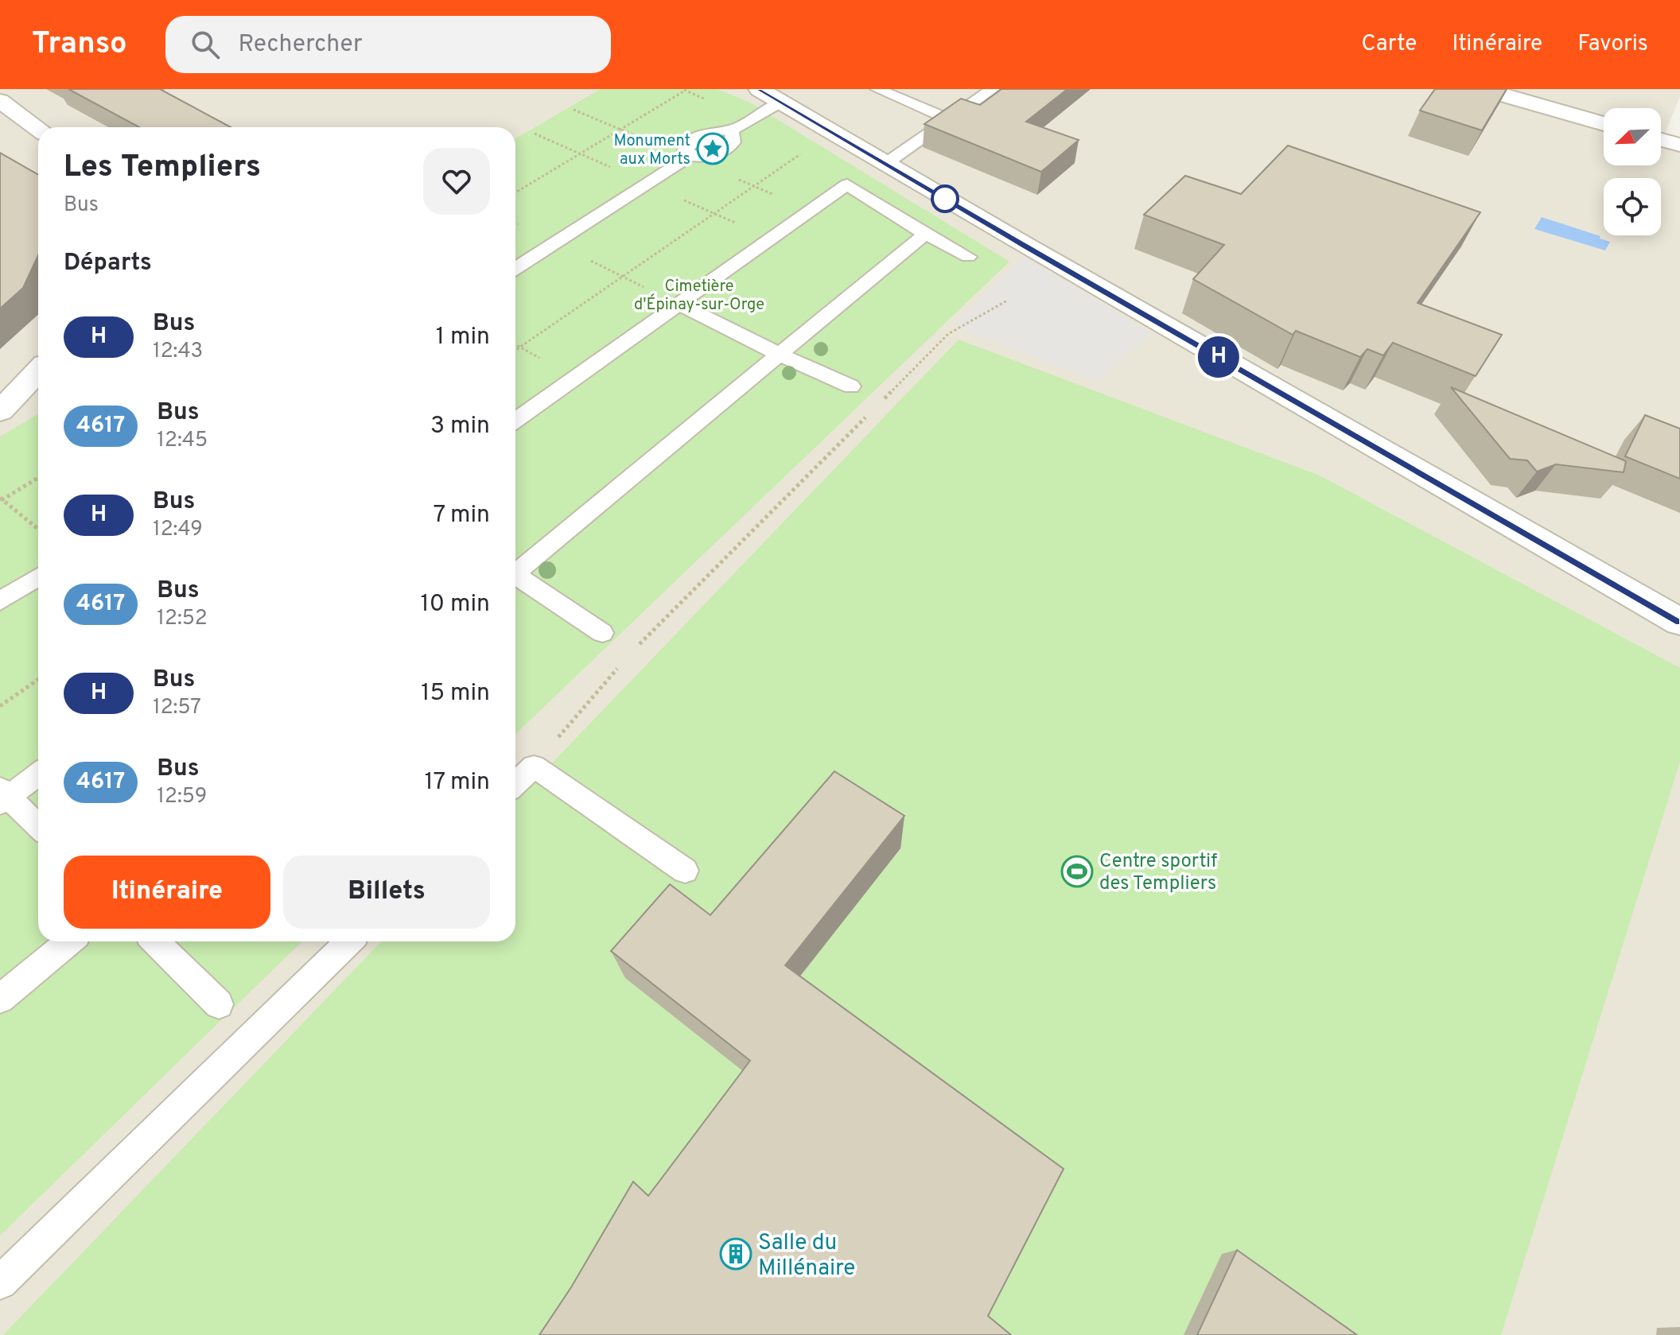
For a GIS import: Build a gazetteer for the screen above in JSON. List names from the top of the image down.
{
  "parks": ["Cimetière d'Épinay-sur-Orge"],
  "places": {
    "place": ["Monument aux Morts"],
    "sports": ["Centre sportif des Templiers"],
    "building": ["Salle du Millénaire"]
  },
  "lines": ["bus line H"],
  "north": "bottom left",
  "page": {
    "header": "Transo",
    "search": "Rechercher",
    "nav": ["Carte", "Itinéraire", "Favoris"],
    "on_map": "H",
    "heading": [
      ["Les Templiers", "Bus"],
      "Départs"
    ],
    "list": [
      {
        "mark": "H",
        "name": "Bus",
        "note": "12:43",
        "value": "1 min"
      },
      {
        "mark": "4617",
        "name": "Bus",
        "note": "12:45",
        "value": "3 min"
      },
      {
        "mark": "H",
        "name": "Bus",
        "note": "12:49",
        "value": "7 min"
      },
      {
        "mark": "4617",
        "name": "Bus",
        "note": "12:52",
        "value": "10 min"
      },
      {
        "mark": "H",
        "name": "Bus",
        "note": "12:57",
        "value": "15 min"
      },
      {
        "mark": "4617",
        "name": "Bus",
        "note": "12:59",
        "value": "17 min"
      }
    ],
    "buttons": ["Itinéraire", "Billets"]
  }
}
